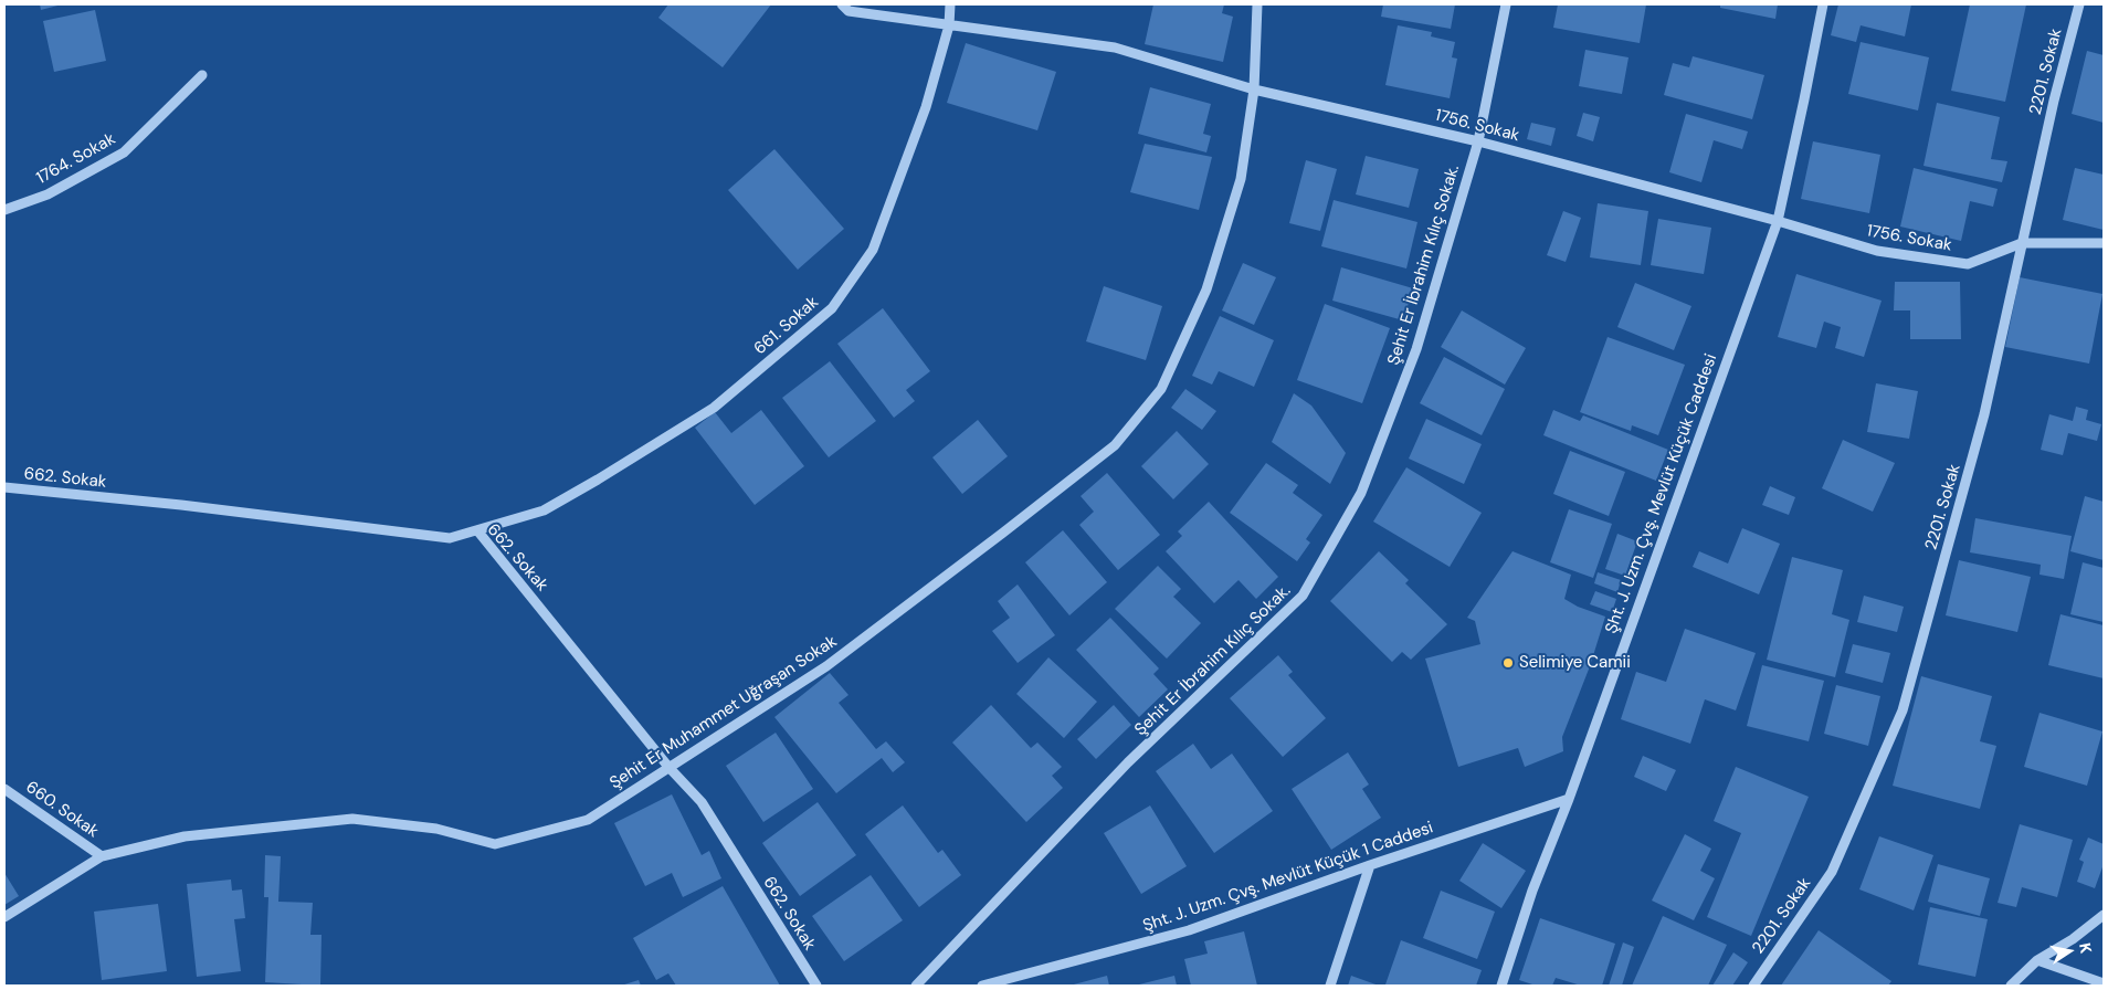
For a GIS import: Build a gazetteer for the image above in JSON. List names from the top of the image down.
{
  "streets": {
    "street": [
      "2201. Sokak",
      "1756. Sokak",
      "1764. Sokak",
      "Şehit Er İbrahim Kılıç Sokak.",
      "661. Sokak",
      "662. Sokak",
      "Şht. J. Uzm. Çvş. Mevlüt Küçük Caddesi",
      "Şehit Er Muhammet Uğraşan Sokak",
      "660. Sokak",
      "Şht. J. Uzm. Çvş. Mevlüt Küçük 1 Caddesi"
    ]
  },
  "crossings": [
    ["2201. Sokak", "1756. Sokak"],
    ["1756. Sokak", "Şehit Er İbrahim Kılıç Sokak."],
    ["1756. Sokak", "661. Sokak"],
    ["1756. Sokak", "Şht. J. Uzm. Çvş. Mevlüt Küçük Caddesi"],
    ["1756. Sokak", "Şehit Er Muhammet Uğraşan Sokak"],
    ["661. Sokak", "662. Sokak"],
    ["662. Sokak", "Şehit Er Muhammet Uğraşan Sokak"],
    ["Şht. J. Uzm. Çvş. Mevlüt Küçük Caddesi", "Şht. J. Uzm. Çvş. Mevlüt Küçük 1 Caddesi"],
    ["Şehit Er Muhammet Uğraşan Sokak", "660. Sokak"]
  ],
  "places": ["Selimiye Camii"],
  "north": "right"
}
